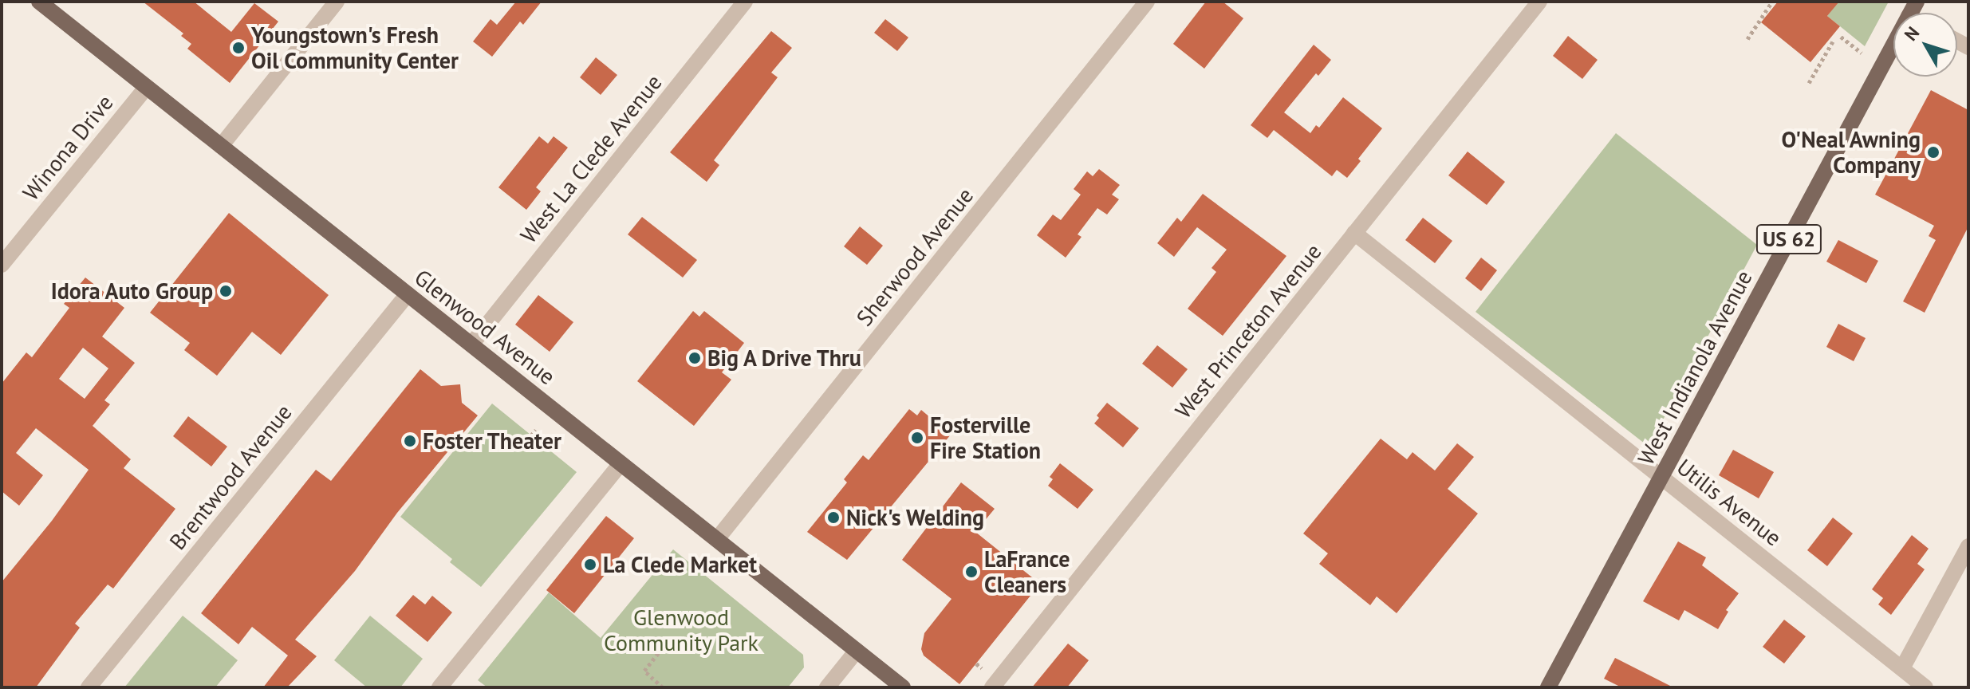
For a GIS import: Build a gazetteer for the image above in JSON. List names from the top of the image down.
{
  "streets": {
    "main road": ["US 62", "Glenwood Avenue", "West Indianola Avenue"],
    "street": [
      "Winona Drive",
      "West La Clede Avenue",
      "Sherwood Avenue",
      "West Princeton Avenue",
      "Brentwood Avenue",
      "Utilis Avenue"
    ]
  },
  "crossings": [
    ["Winona Drive", "Glenwood Avenue"],
    ["West La Clede Avenue", "Glenwood Avenue"],
    ["Sherwood Avenue", "Glenwood Avenue"],
    ["Glenwood Avenue", "Brentwood Avenue"],
    ["West Princeton Avenue", "Utilis Avenue"],
    ["West Indianola Avenue", "Utilis Avenue"]
  ],
  "parks": ["Glenwood Community Park"],
  "places": [
    "Youngstown's Fresh Oil Community Center",
    "O'Neal Awning Company",
    "Idora Auto Group",
    "Big A Drive Thru",
    "Fosterville Fire Station",
    "Foster Theater",
    "Nick's Welding",
    "La Clede Market",
    "LaFrance Cleaners"
  ],
  "north": "top left"
}
